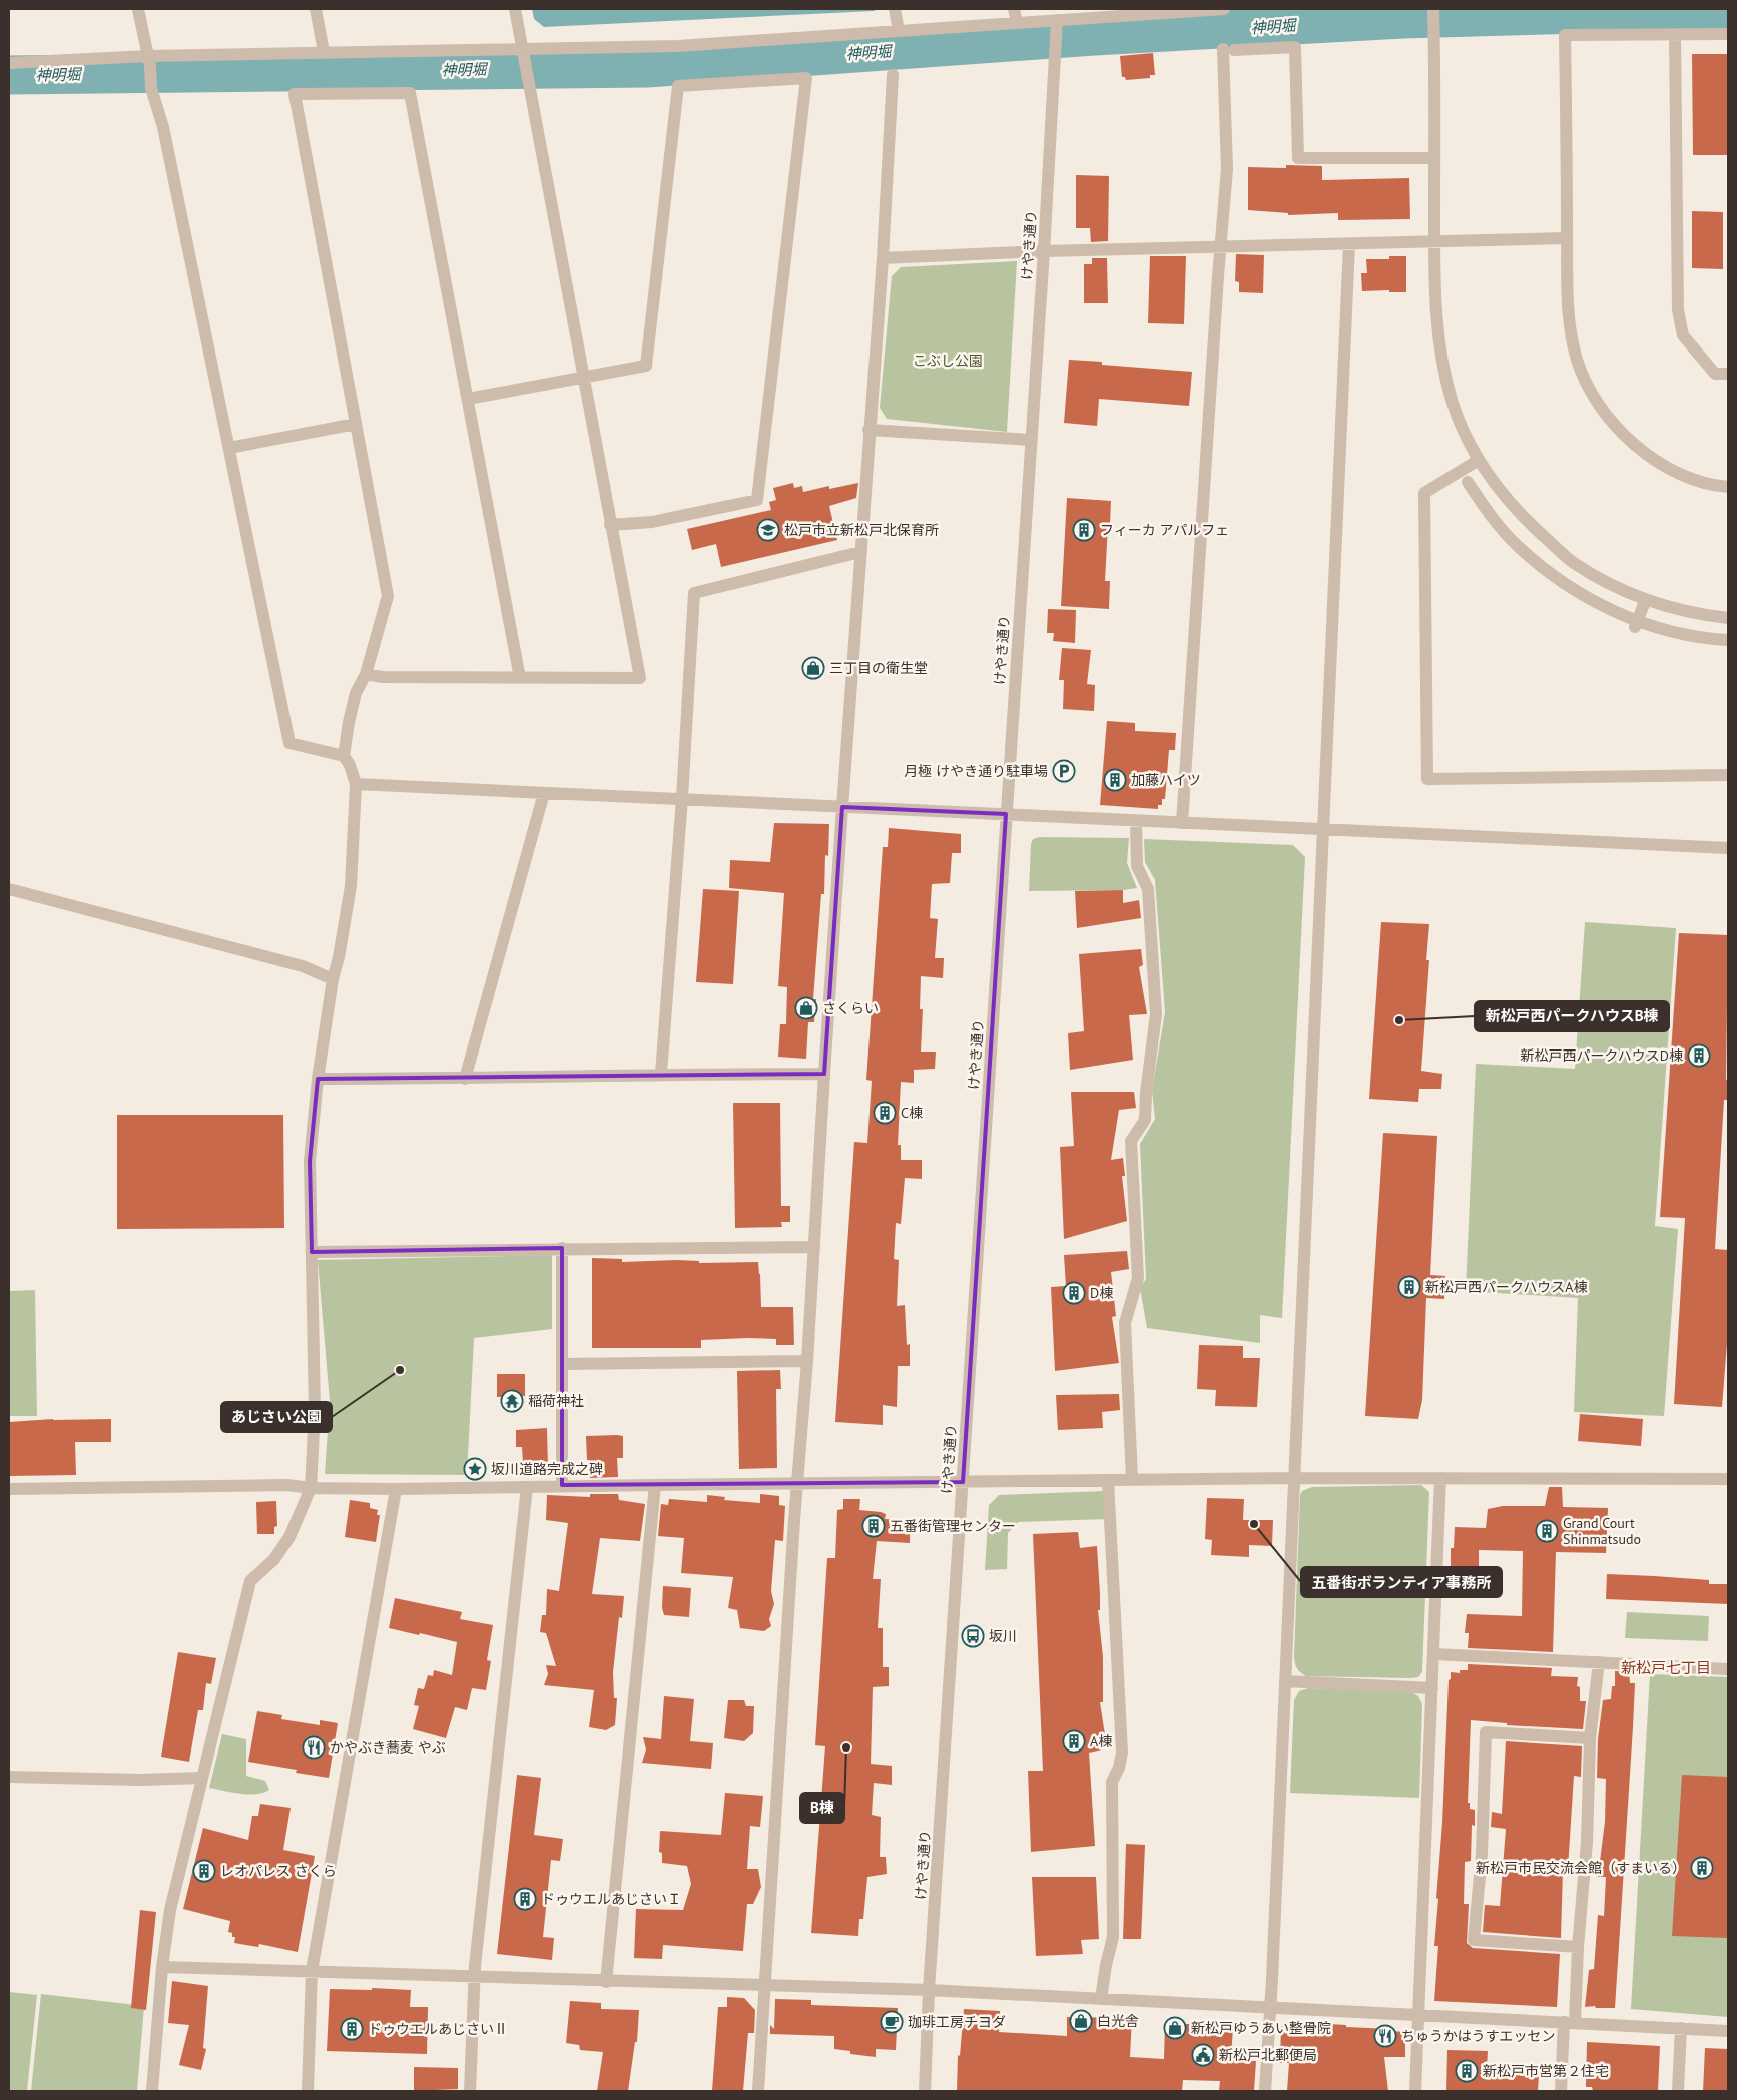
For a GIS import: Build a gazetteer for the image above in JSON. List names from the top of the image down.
{
  "streets": {
    "street": ["けやき通り"]
  },
  "districts": ["新松戸七丁目"],
  "water": ["神明堀"],
  "parks": ["こぶし公園"],
  "places": {
    "school or university": ["松戸市立新松戸北保育所"],
    "building": [
      "フィーカ アパルフェ",
      "加藤ハイツ",
      "新松戸西パークハウスD棟",
      "C棟",
      "新松戸西パークハウスA棟",
      "D棟",
      "五番街管理センター",
      "Grand Court Shinmatsudo",
      "A棟",
      "新松戸市民交流会館（すまいる）",
      "レオパレス さくら",
      "ドゥウエルあじさいＩ",
      "ドゥウエルあじさいⅡ",
      "新松戸市営第２住宅"
    ],
    "shop": [
      "三丁目の衛生堂",
      "さくらい",
      "白光舎",
      "新松戸ゆうあい整骨院"
    ],
    "parking": ["月極 けやき通り駐車場"],
    "other": [
      "新松戸西パークハウスB棟",
      "あじさい公園",
      "五番街ボランティア事務所",
      "B棟"
    ],
    "temple": ["稲荷神社"],
    "place": ["坂川道路完成之碑"],
    "bus stop": ["坂川"],
    "restaurant": ["かやぶき蕎麦 やぶ", "ちゅうかはうすエッセン"],
    "cafe": ["珈琲工房チヨダ"],
    "public building": ["新松戸北郵便局"]
  }
}
